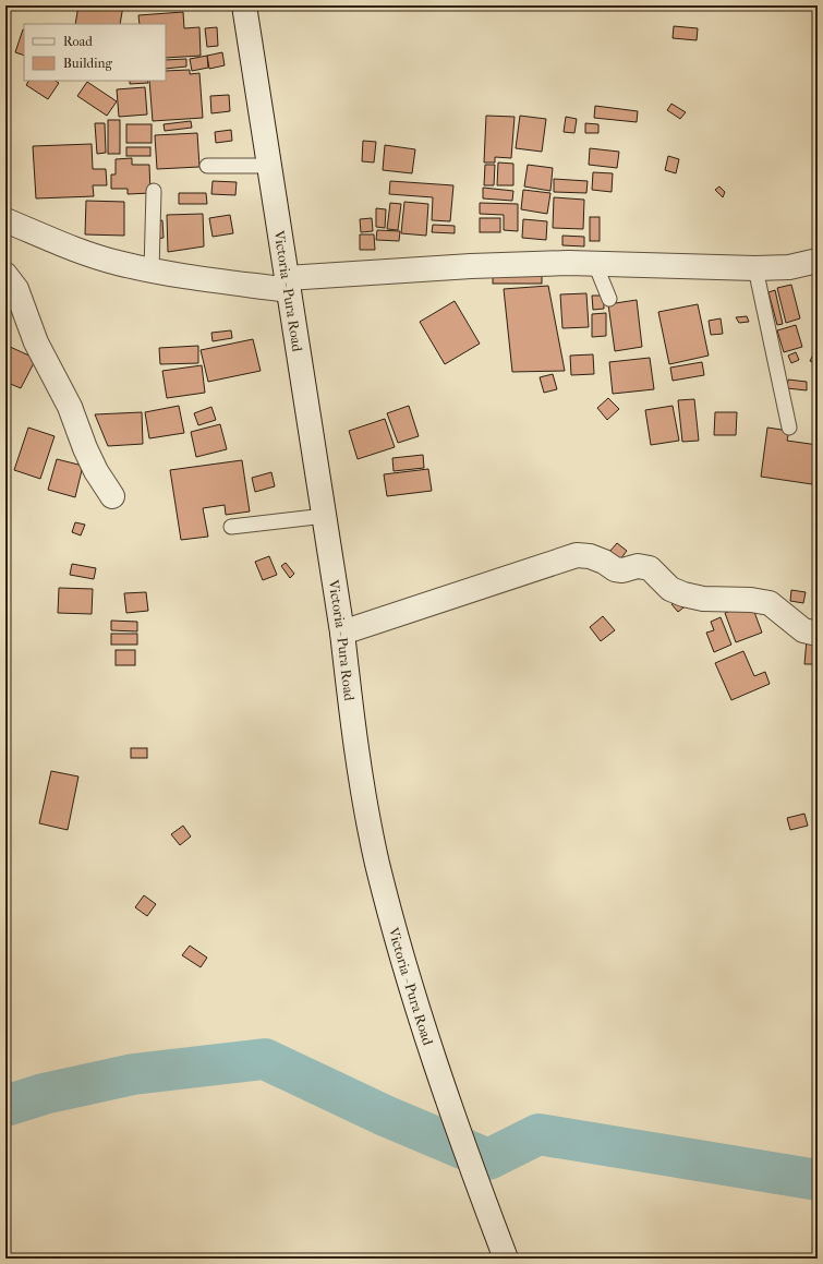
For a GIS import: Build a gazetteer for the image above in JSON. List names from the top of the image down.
{
  "streets": {
    "street": ["Victoria - Pura Road"]
  },
  "legend": ["Road", "Building"]
}
